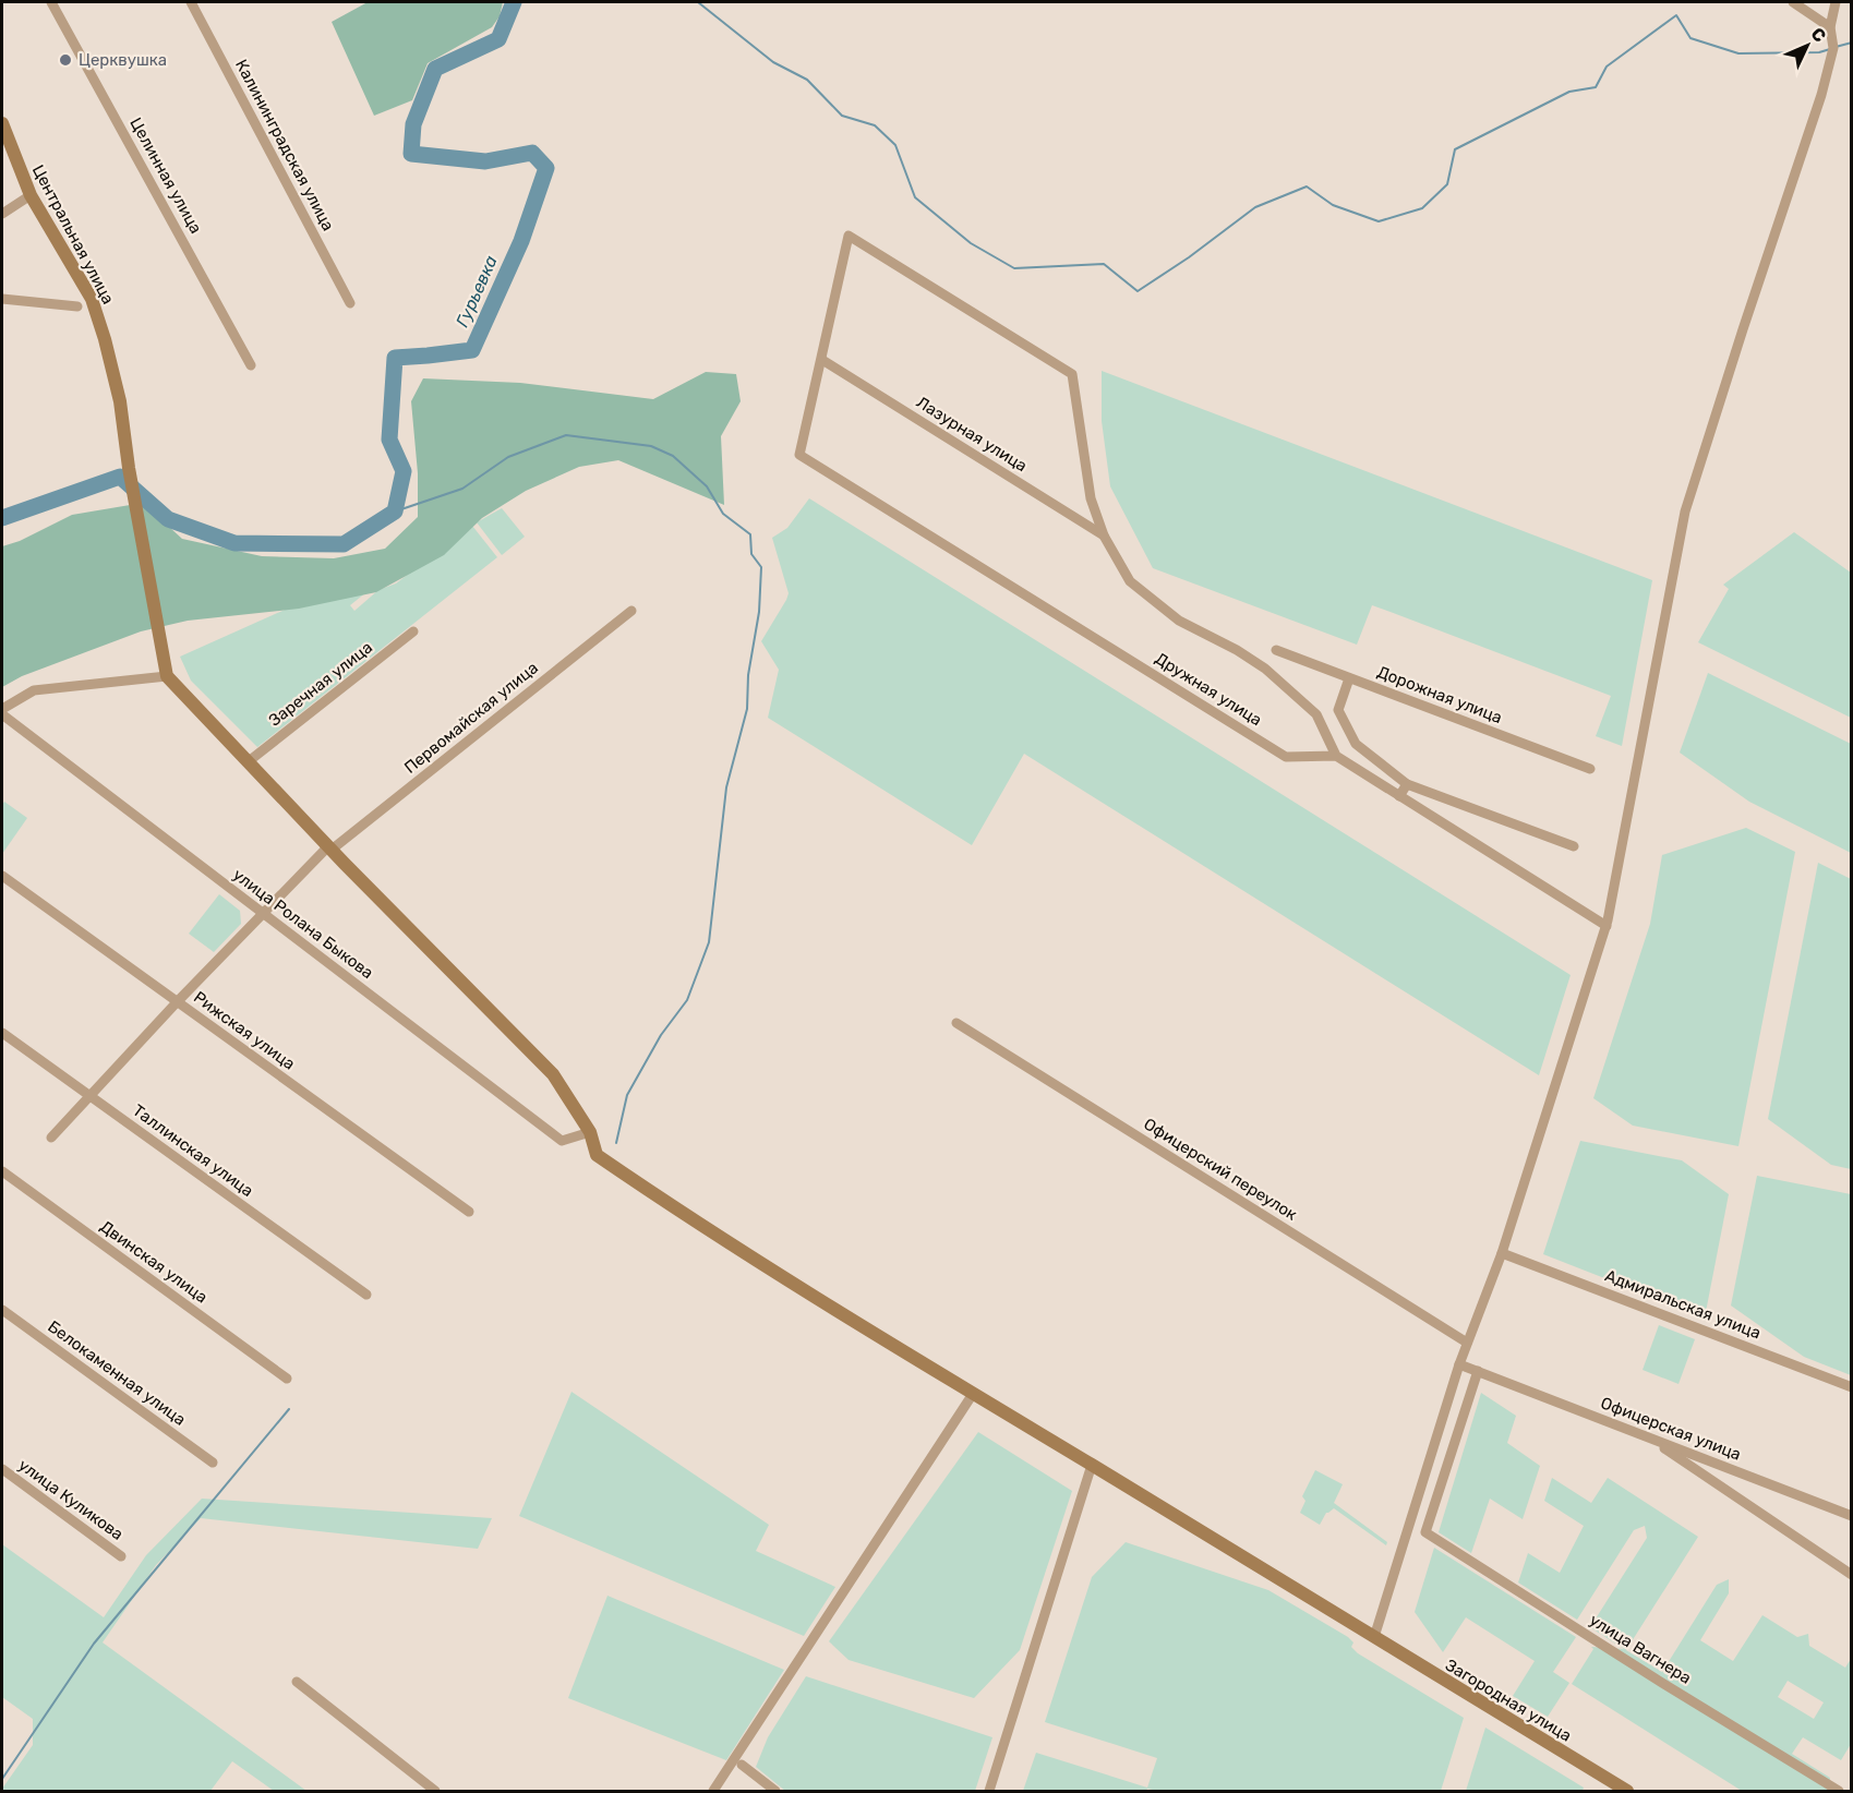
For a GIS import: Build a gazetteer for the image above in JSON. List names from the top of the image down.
{
  "streets": {
    "street": [
      "Калининградская улица",
      "Целинная улица",
      "Центральная улица",
      "Лазурная улица",
      "Заречная улица",
      "Дружная улица",
      "Дорожная улица",
      "Первомайская улица",
      "улица Ролана Быкова",
      "Рижская улица",
      "Таллинская улица",
      "Офицерский переулок",
      "Двинская улица",
      "Адмиральская улица",
      "Белокаменная улица",
      "Офицерская улица",
      "улица Куликова",
      "улица Вагнера",
      "Загородная улица"
    ]
  },
  "crossings": [
    ["Центральная улица", "Загородная улица"],
    ["Лазурная улица", "Дружная улица"],
    ["Заречная улица", "Загородная улица"],
    ["Первомайская улица", "улица Ролана Быкова"],
    ["Первомайская улица", "Рижская улица"],
    ["Первомайская улица", "Таллинская улица"],
    ["Первомайская улица", "Загородная улица"],
    ["улица Ролана Быкова", "Загородная улица"],
    ["Офицерская улица", "улица Вагнера"]
  ],
  "water": ["Гурьевка"],
  "places": ["Церквушка"],
  "north": "top right"
}
